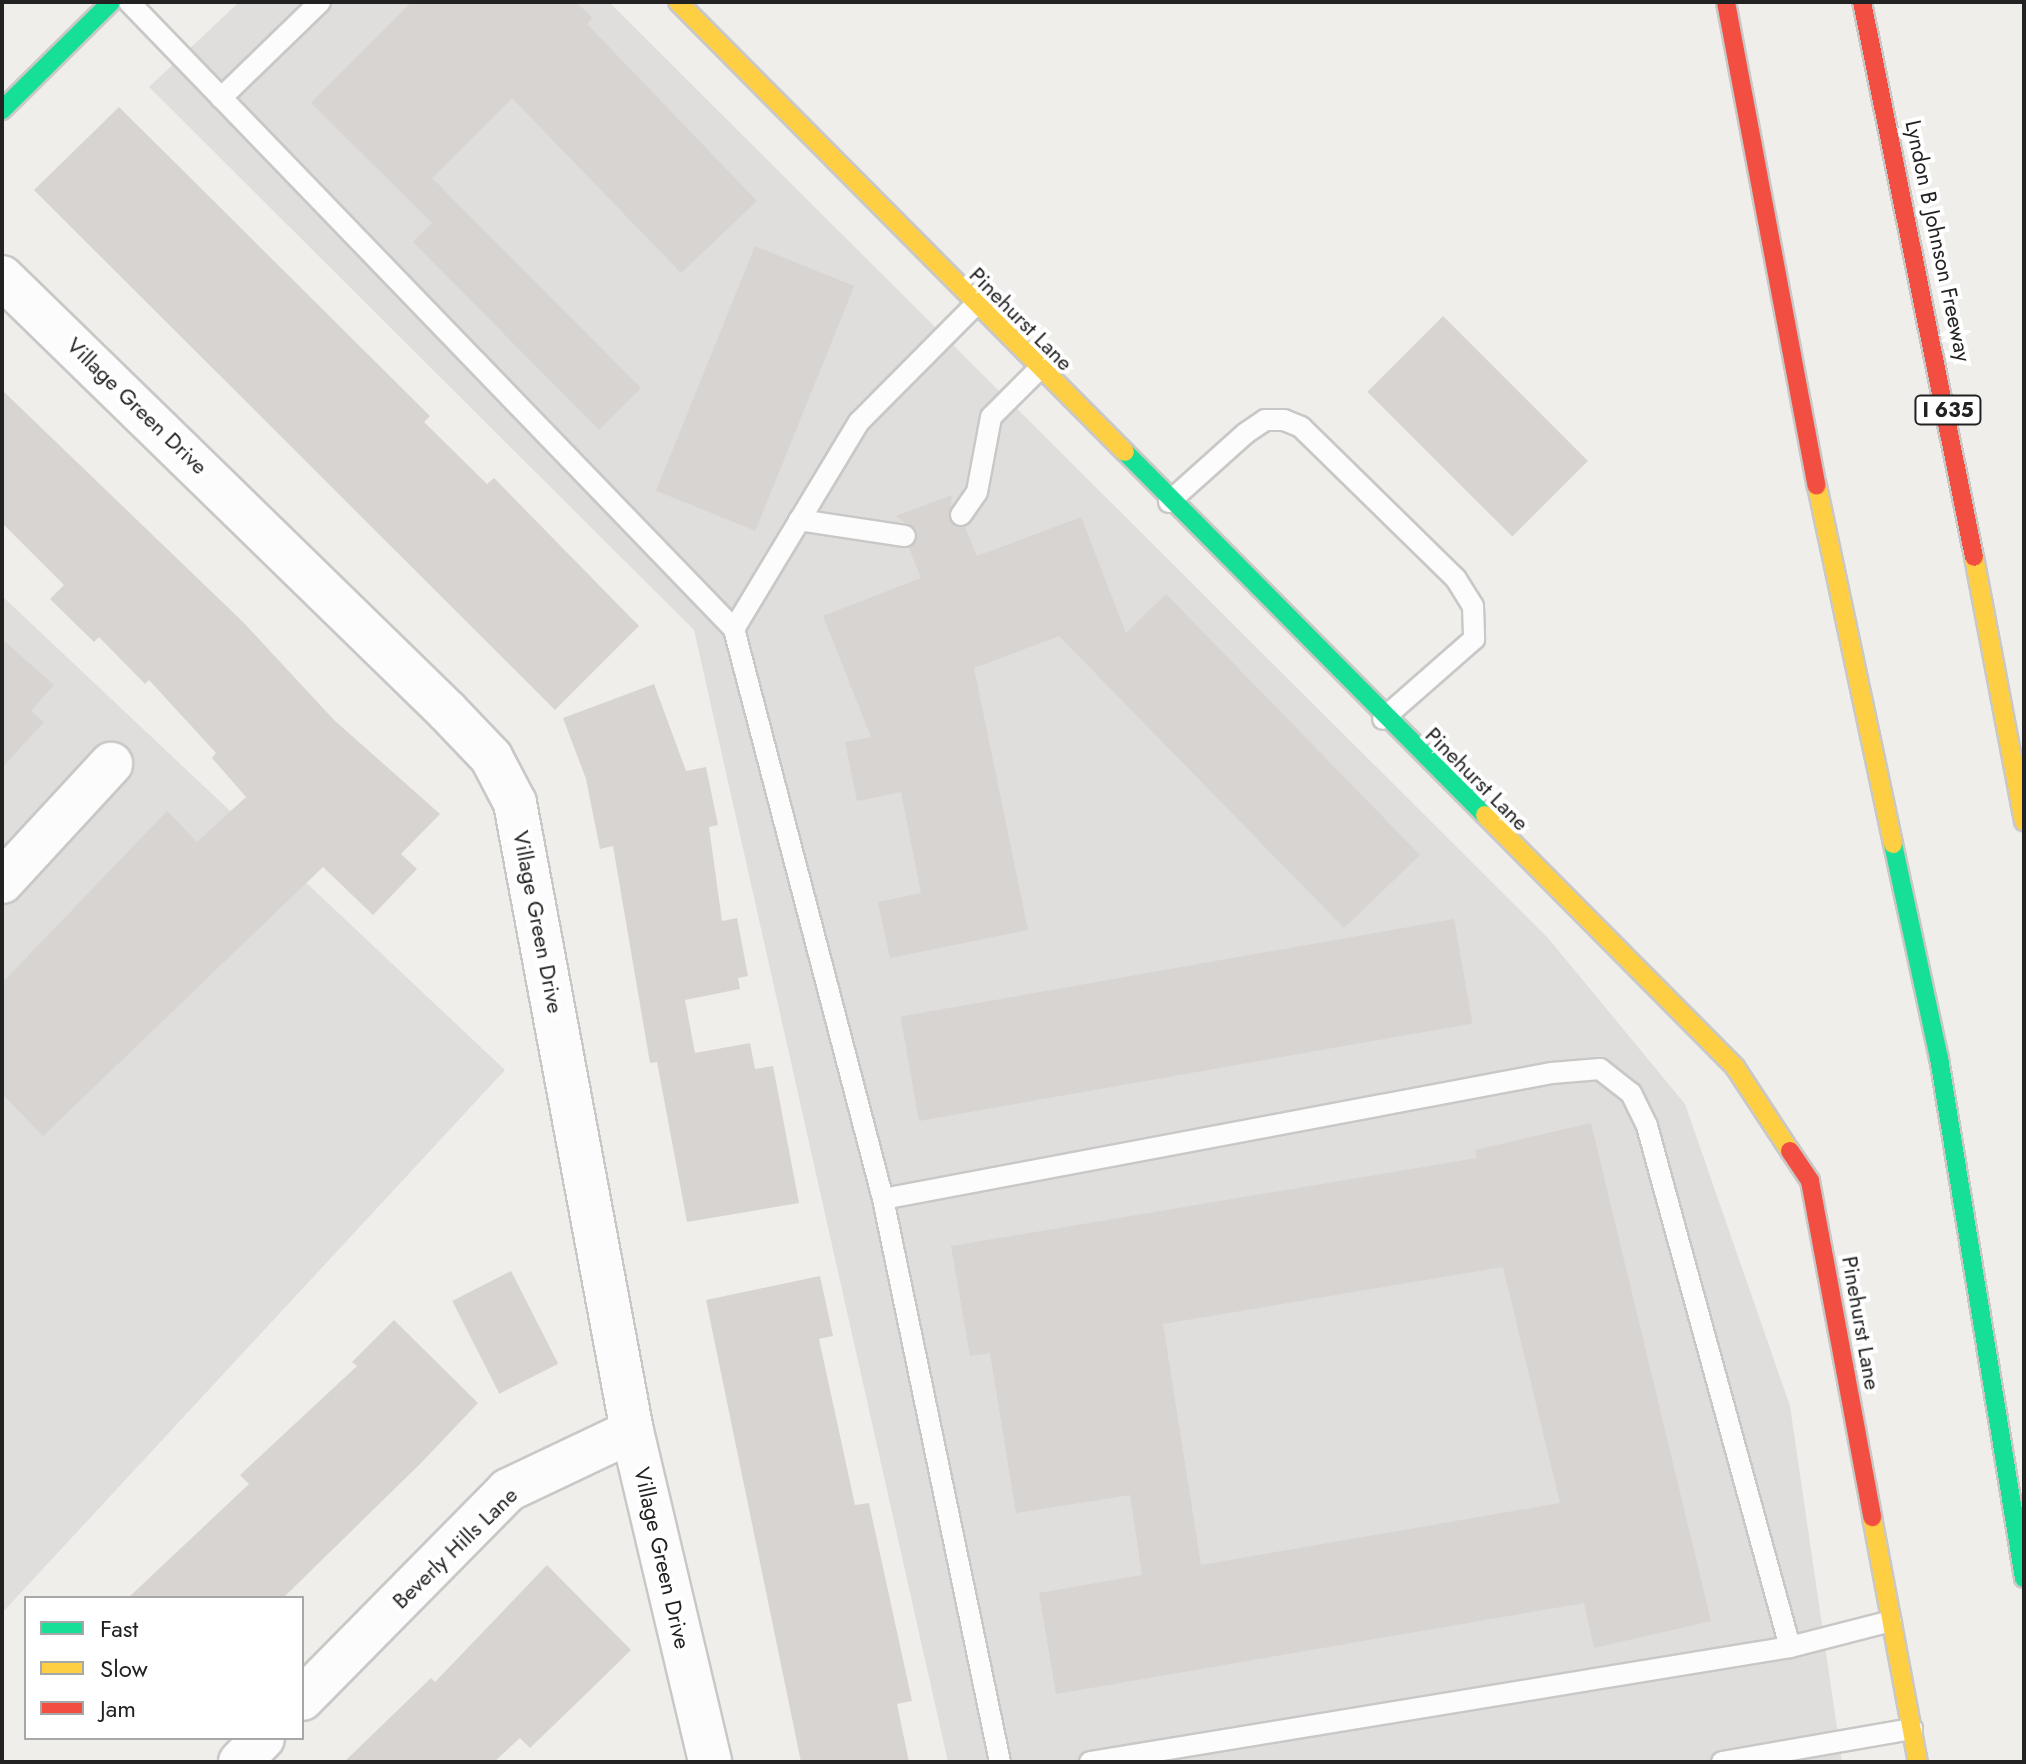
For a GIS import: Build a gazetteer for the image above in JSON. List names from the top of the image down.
{
  "streets": {
    "main road": ["Lyndon B Johnson Freeway", "Pinehurst Lane", "I 635"],
    "street": ["Village Green Drive", "Beverly Hills Lane"]
  },
  "crossings": [
    ["Village Green Drive", "Beverly Hills Lane"]
  ],
  "legend": ["Fast", "Slow", "Jam"]
}
